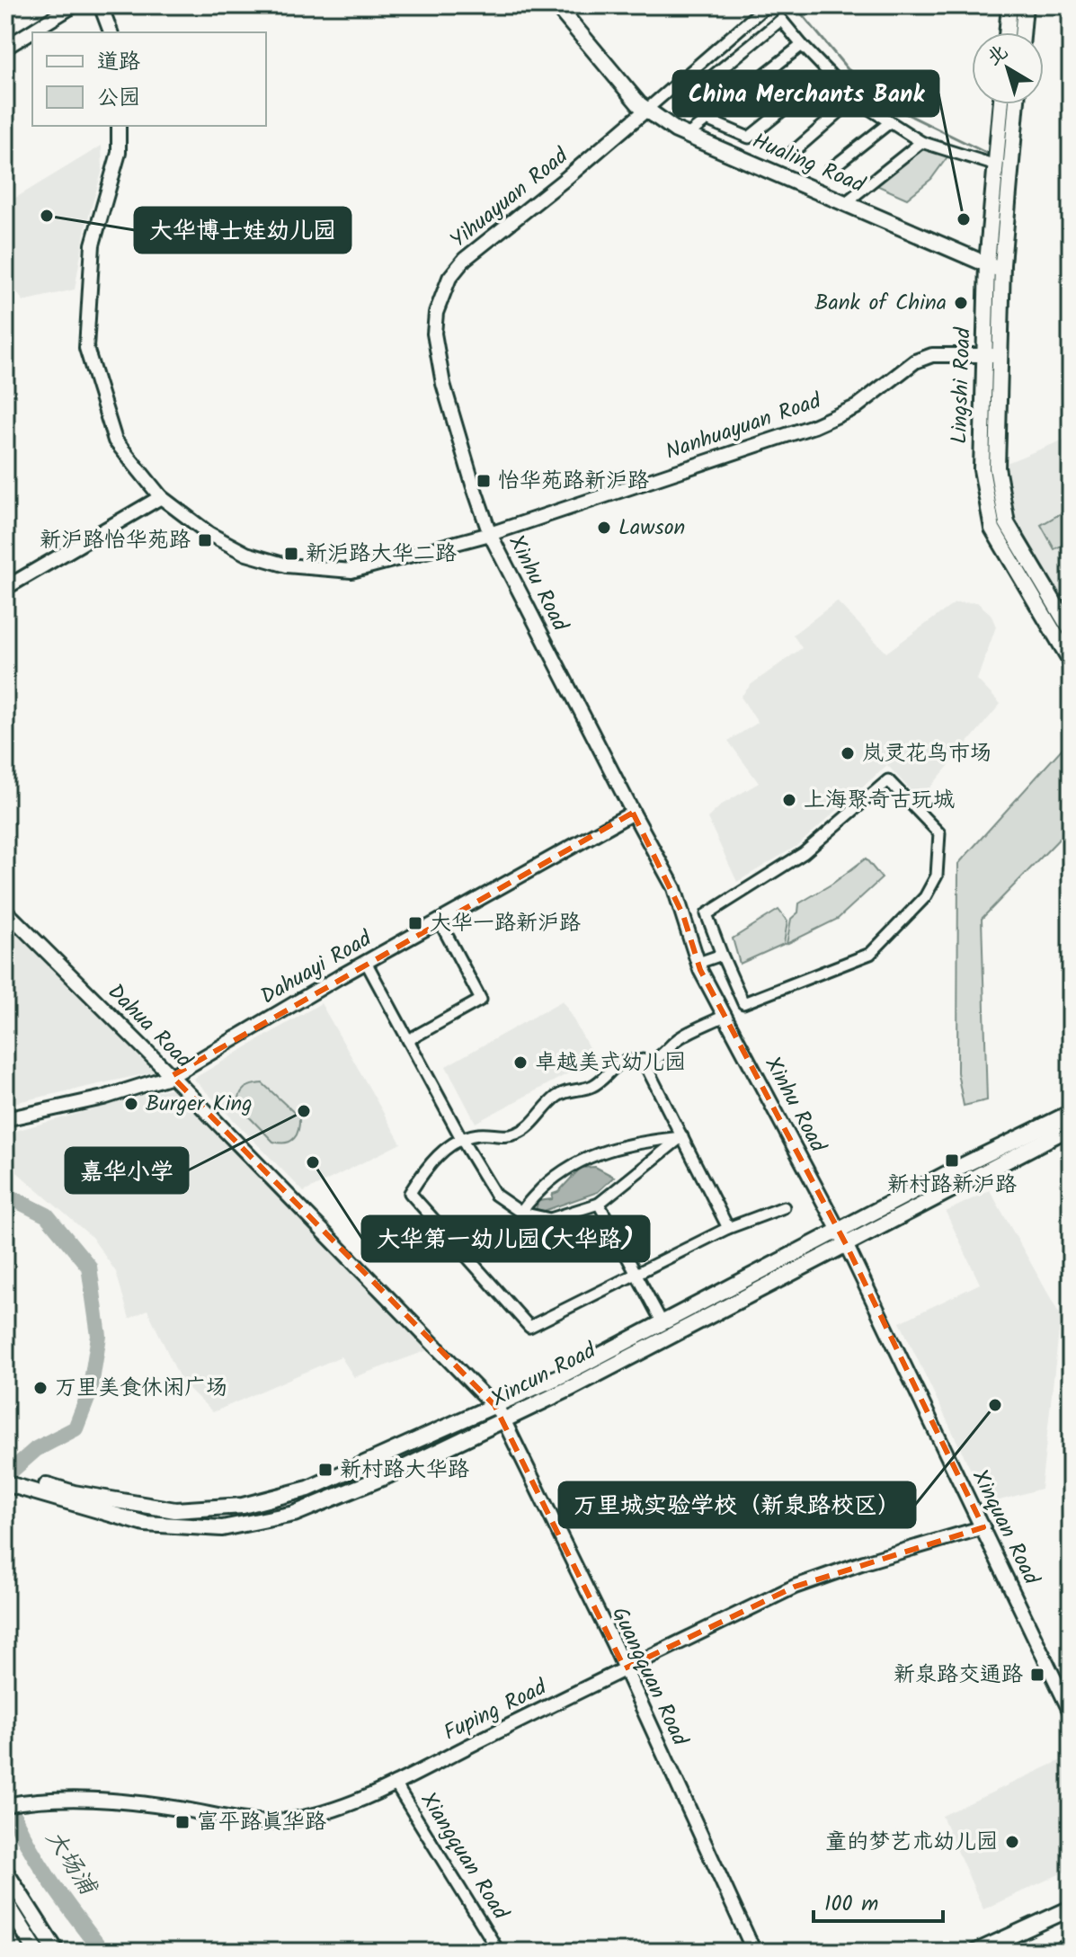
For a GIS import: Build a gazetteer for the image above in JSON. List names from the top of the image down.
{
  "streets": {
    "main road": ["Hualing Road", "Lingshi Road", "Xincun Road"],
    "street": [
      "Yihuayuan Road",
      "Nanhuayuan Road",
      "Xinhu Road",
      "Dahuayi Road",
      "Dahua Road",
      "Xinquan Road",
      "Guangquan Road",
      "Fuping Road",
      "Xiangquan Road"
    ]
  },
  "crossings": [
    ["Hualing Road", "Yihuayuan Road"],
    ["Hualing Road", "Lingshi Road"],
    ["Yihuayuan Road", "Nanhuayuan Road"],
    ["Yihuayuan Road", "Xinhu Road"],
    ["Lingshi Road", "Nanhuayuan Road"],
    ["Nanhuayuan Road", "Xinhu Road"],
    ["Xinhu Road", "Dahuayi Road"],
    ["Xinhu Road", "Xincun Road"],
    ["Xinhu Road", "Xinquan Road"],
    ["Dahuayi Road", "Dahua Road"],
    ["Dahua Road", "Xincun Road"],
    ["Dahua Road", "Guangquan Road"],
    ["Xincun Road", "Xinquan Road"],
    ["Xincun Road", "Guangquan Road"],
    ["Xinquan Road", "Fuping Road"],
    ["Guangquan Road", "Fuping Road"],
    ["Fuping Road", "Xiangquan Road"]
  ],
  "water": ["大场浦"],
  "places": {
    "other": [
      "大华博士娃幼儿园",
      "China Merchants Bank",
      "Bank of China",
      "Lawson",
      "岚灵花鸟市场",
      "上海聚奇古玩城",
      "卓越美式幼儿园",
      "Burger King",
      "嘉华小学",
      "大华第一幼儿园(大华路)",
      "万里美食休闲广场",
      "万里城实验学校（新泉路校区）",
      "童的梦艺术幼儿园"
    ],
    "transit": [
      "怡华苑路新沪路",
      "新沪路怡华苑路",
      "新沪路大华二路",
      "大华一路新沪路",
      "新村路新沪路",
      "新村路大华路",
      "新泉路交通路",
      "富平路真华路"
    ]
  },
  "legend": ["道路", "公园"],
  "scale_bar": "100 m",
  "north": "top left"
}
